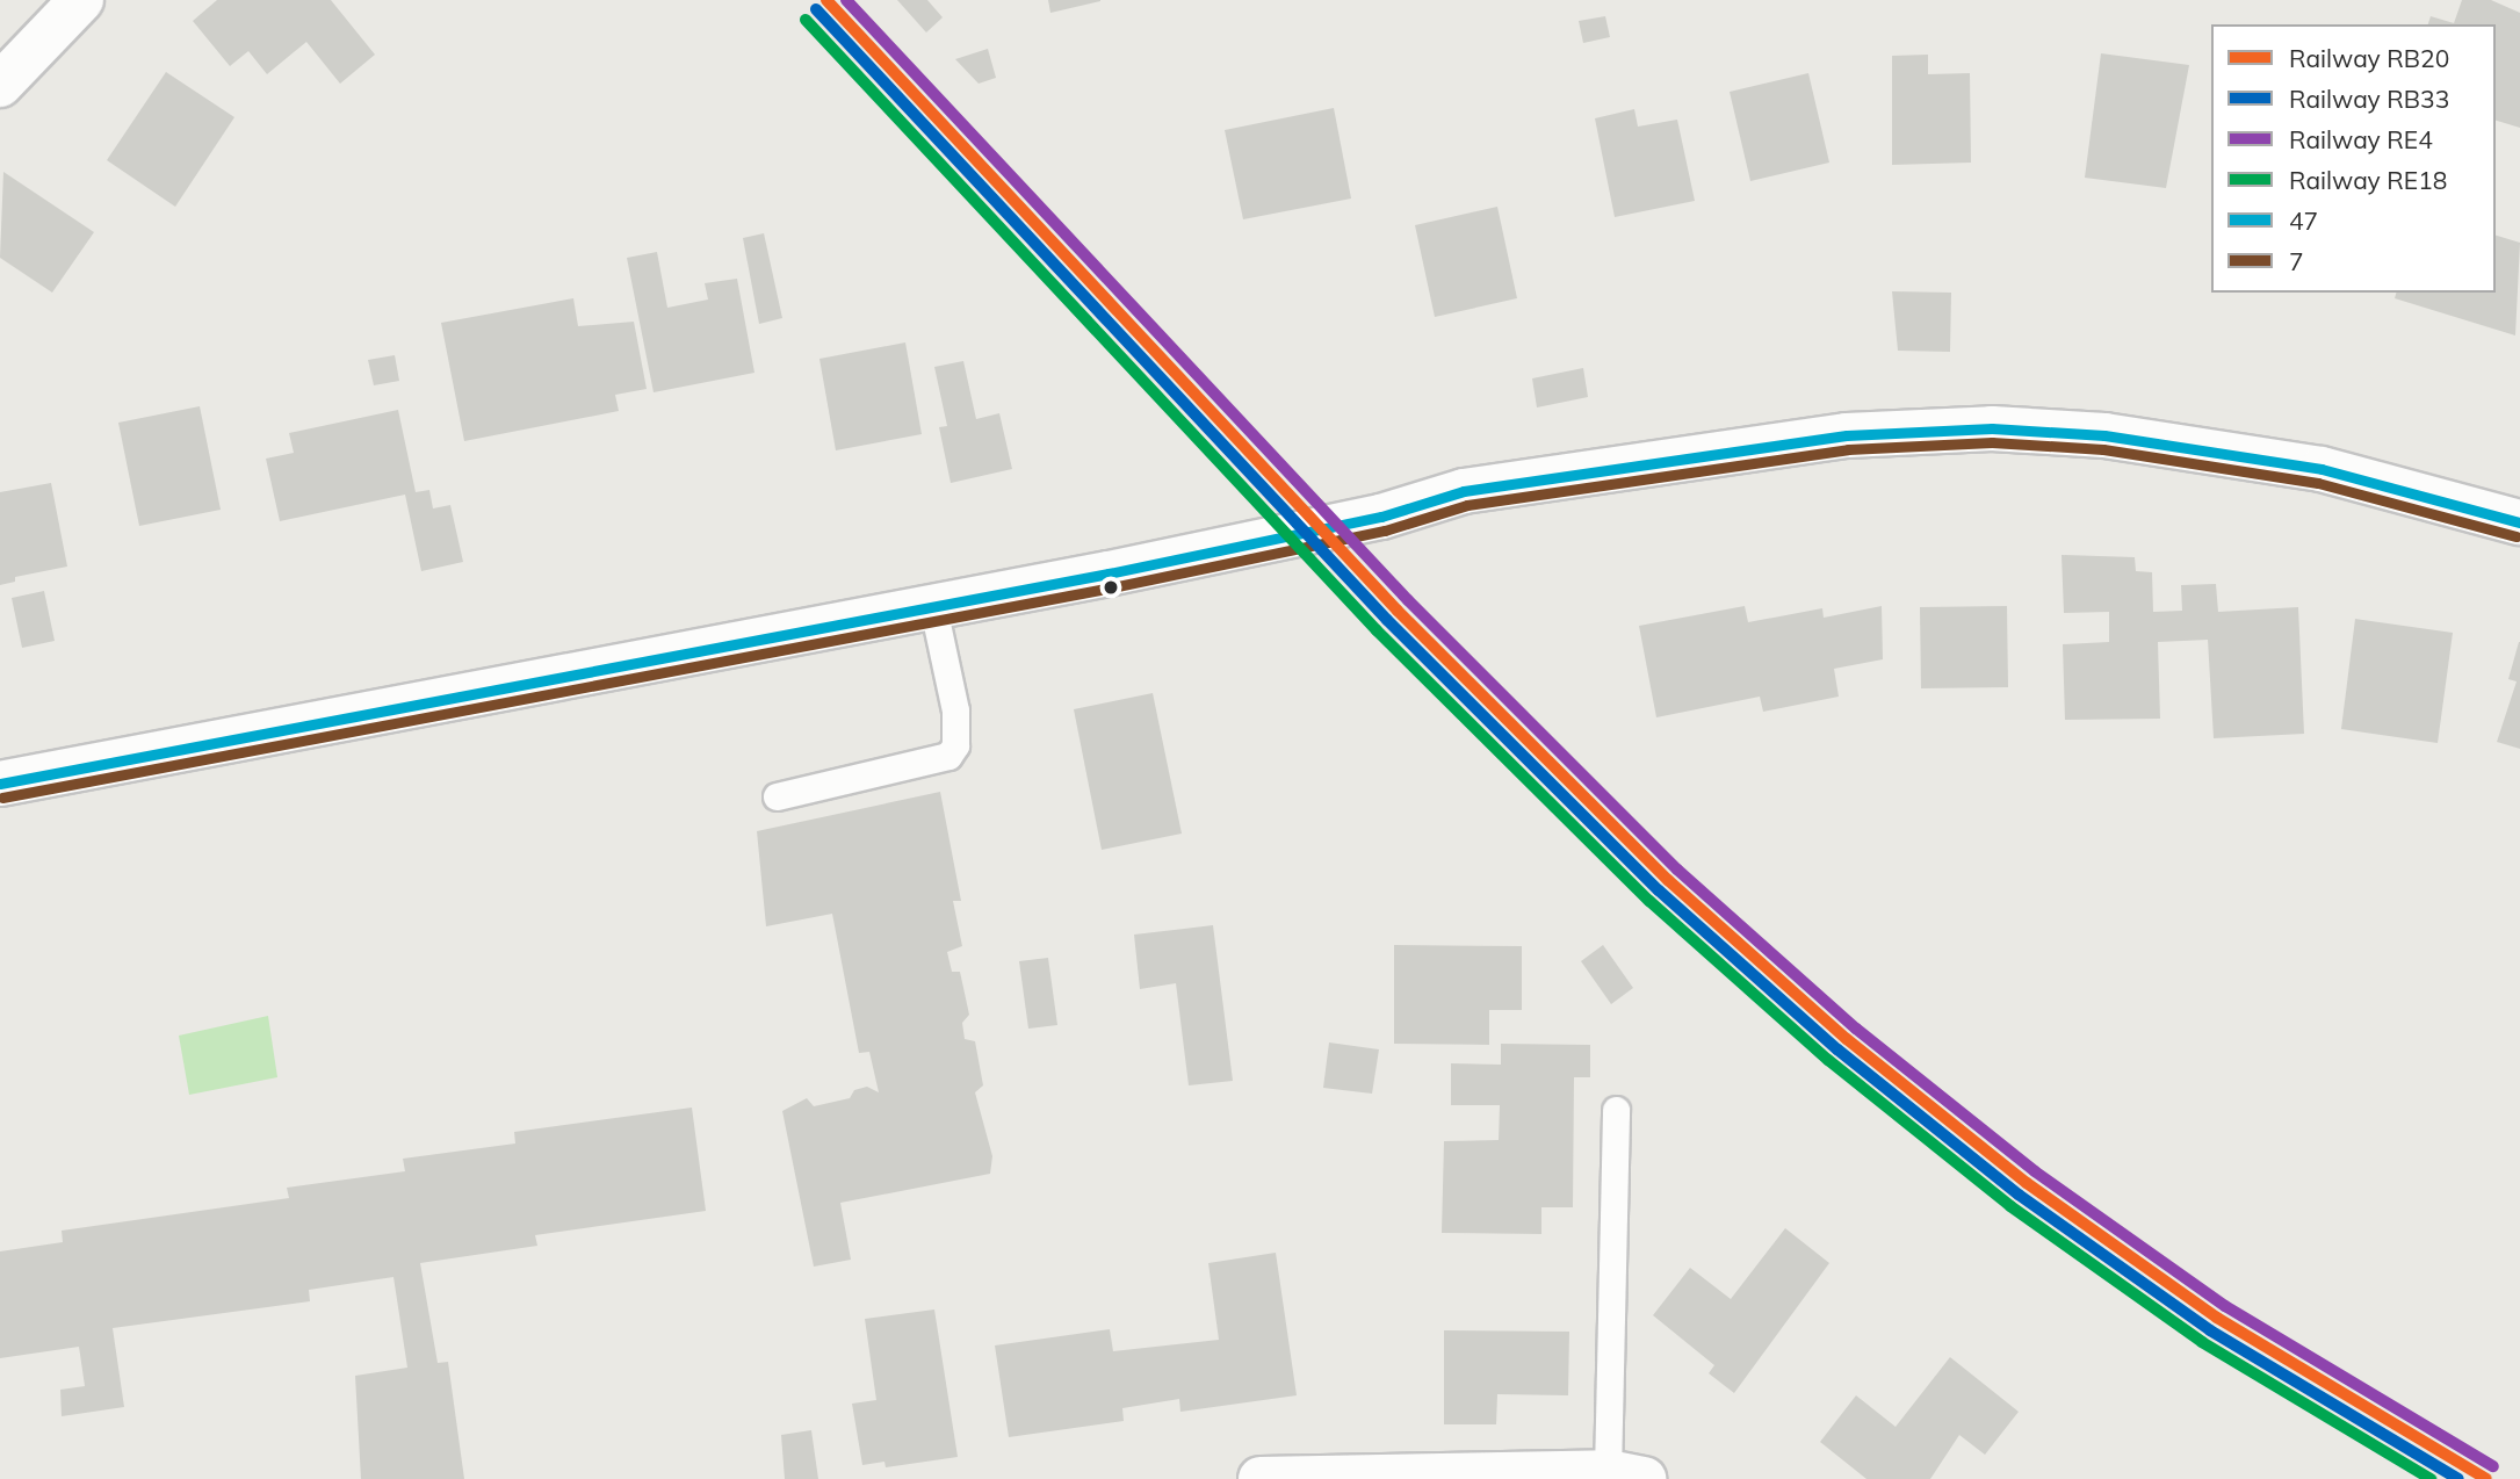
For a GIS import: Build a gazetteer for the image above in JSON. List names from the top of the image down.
{
  "lines": [
    "rail line RB20",
    "rail line RE4",
    "rail line RB33",
    "rail line RE18",
    "transit line 47",
    "transit line 7"
  ],
  "legend": [
    "Railway RB20",
    "Railway RB33",
    "Railway RE4",
    "Railway RE18",
    "47",
    "7"
  ]
}
